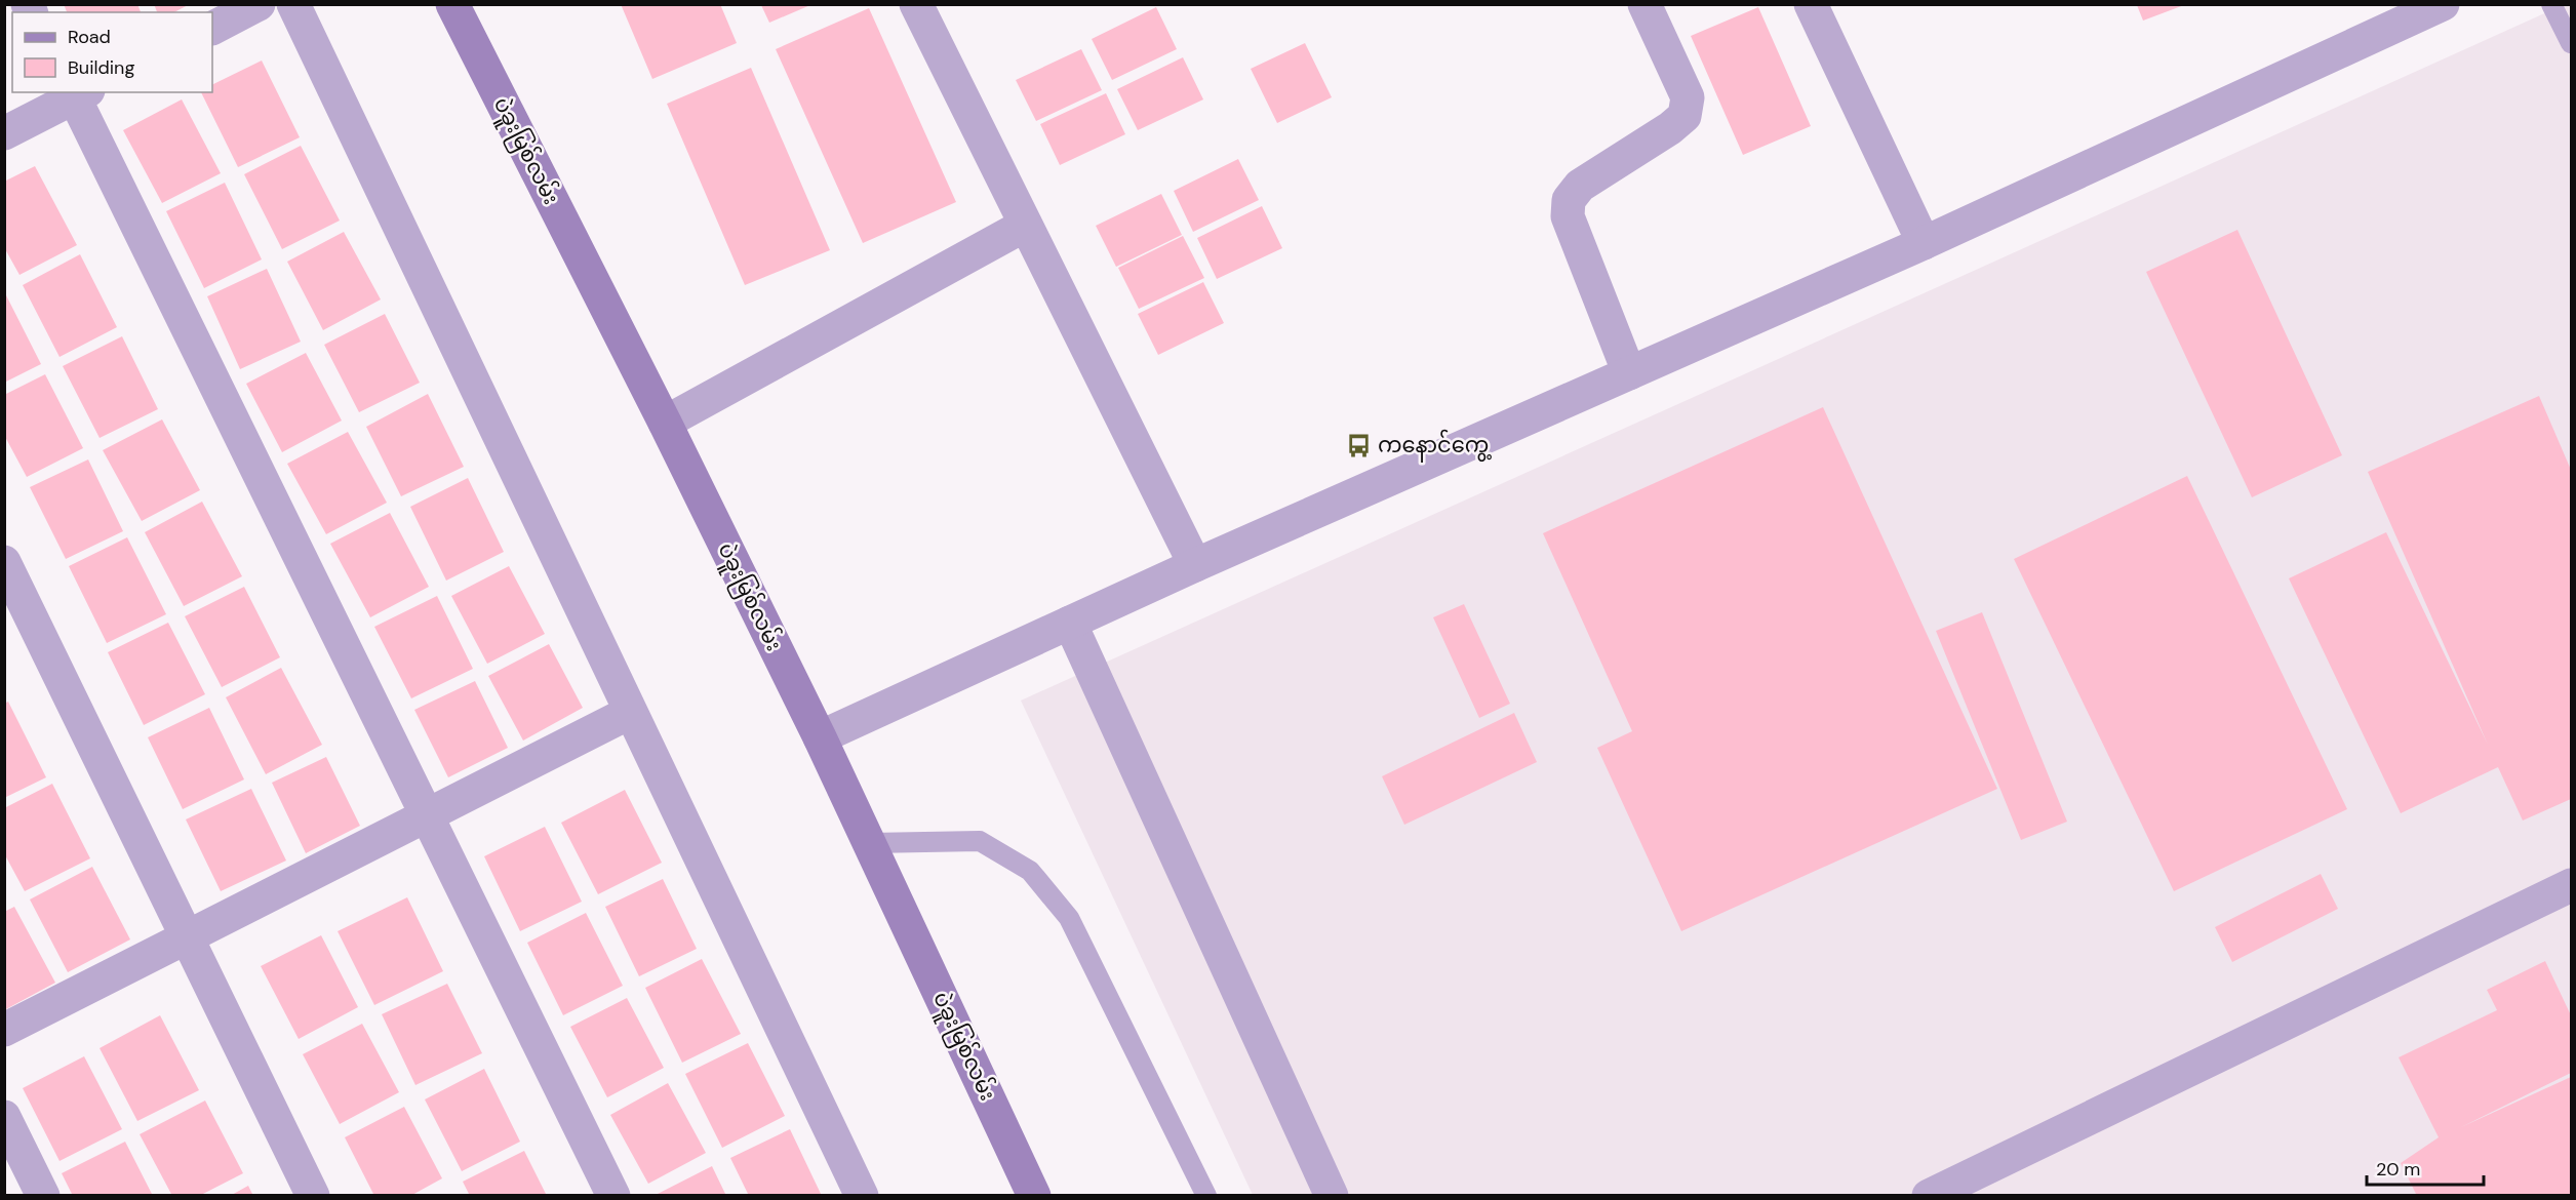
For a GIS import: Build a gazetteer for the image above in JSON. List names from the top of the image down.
{
  "streets": {
    "main road": ["ပဲခူးမြစ်လမ်း"]
  },
  "places": {
    "bus stop": ["ကနောင်ကွေ့"]
  },
  "legend": ["Road", "Building"],
  "scale_bar": "20 m"
}
